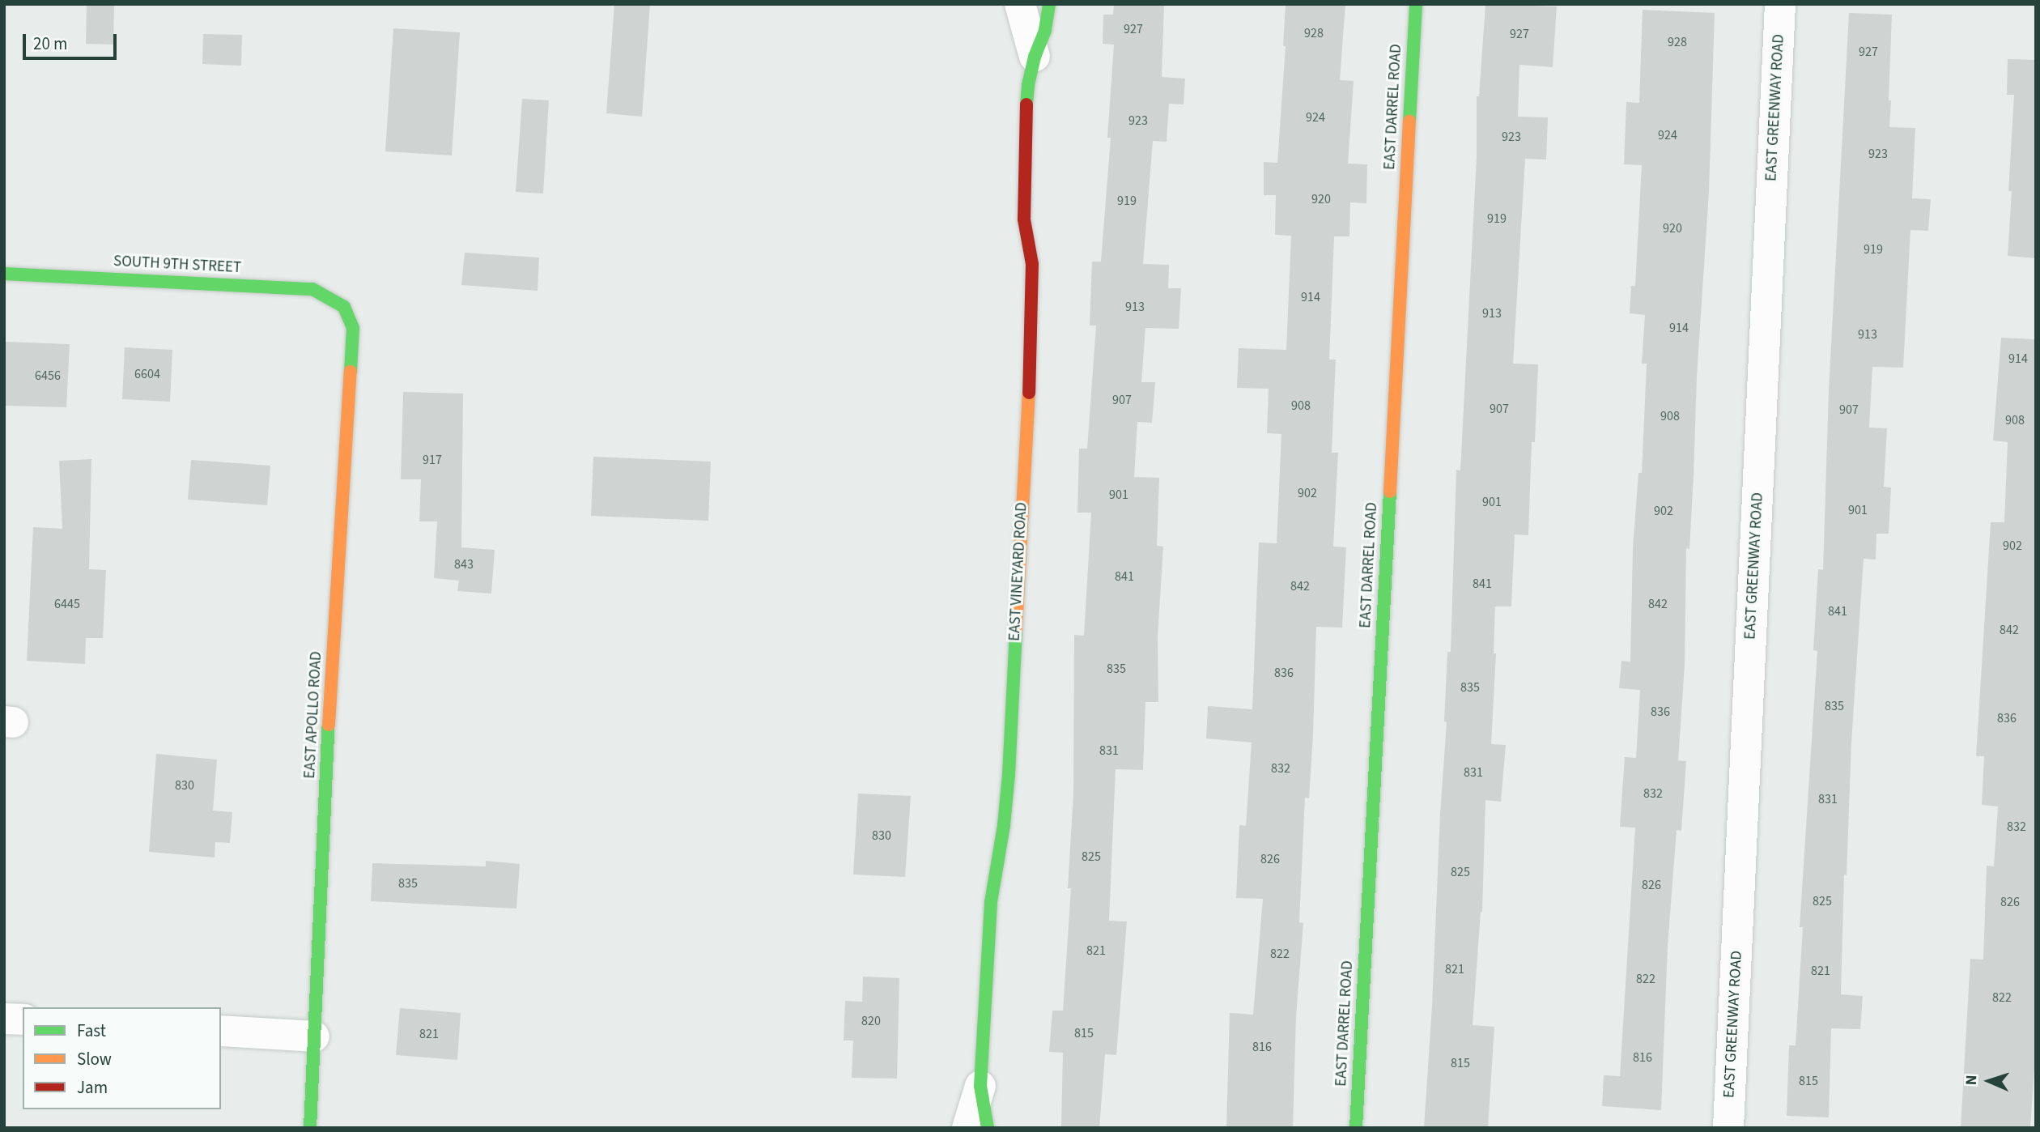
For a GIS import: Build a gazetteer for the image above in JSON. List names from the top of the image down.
{
  "streets": {
    "street": [
      "EAST DARREL ROAD",
      "EAST GREENWAY ROAD",
      "SOUTH 9TH STREET",
      "EAST VINEYARD ROAD",
      "EAST APOLLO ROAD"
    ]
  },
  "crossings": [
    ["SOUTH 9TH STREET", "EAST APOLLO ROAD"]
  ],
  "house_numbers": [
    "927",
    "928",
    "927",
    "928",
    "927",
    "924",
    "923",
    "924",
    "923",
    "923",
    "920",
    "919",
    "919",
    "920",
    "919",
    "914",
    "913",
    "913",
    "914",
    "913",
    "914",
    "6604",
    "6456",
    "907",
    "908",
    "907",
    "907",
    "908",
    "908",
    "917",
    "902",
    "901",
    "901",
    "901",
    "902",
    "902",
    "843",
    "841",
    "841",
    "842",
    "6445",
    "842",
    "841",
    "842",
    "835",
    "836",
    "835",
    "835",
    "836",
    "836",
    "831",
    "832",
    "831",
    "830",
    "832",
    "831",
    "832",
    "830",
    "825",
    "826",
    "825",
    "835",
    "826",
    "825",
    "826",
    "821",
    "822",
    "821",
    "821",
    "822",
    "822",
    "820",
    "815",
    "821",
    "816",
    "816",
    "815",
    "815"
  ],
  "legend": ["Fast", "Slow", "Jam"],
  "scale_bar": "20 m",
  "north": "left"
}
